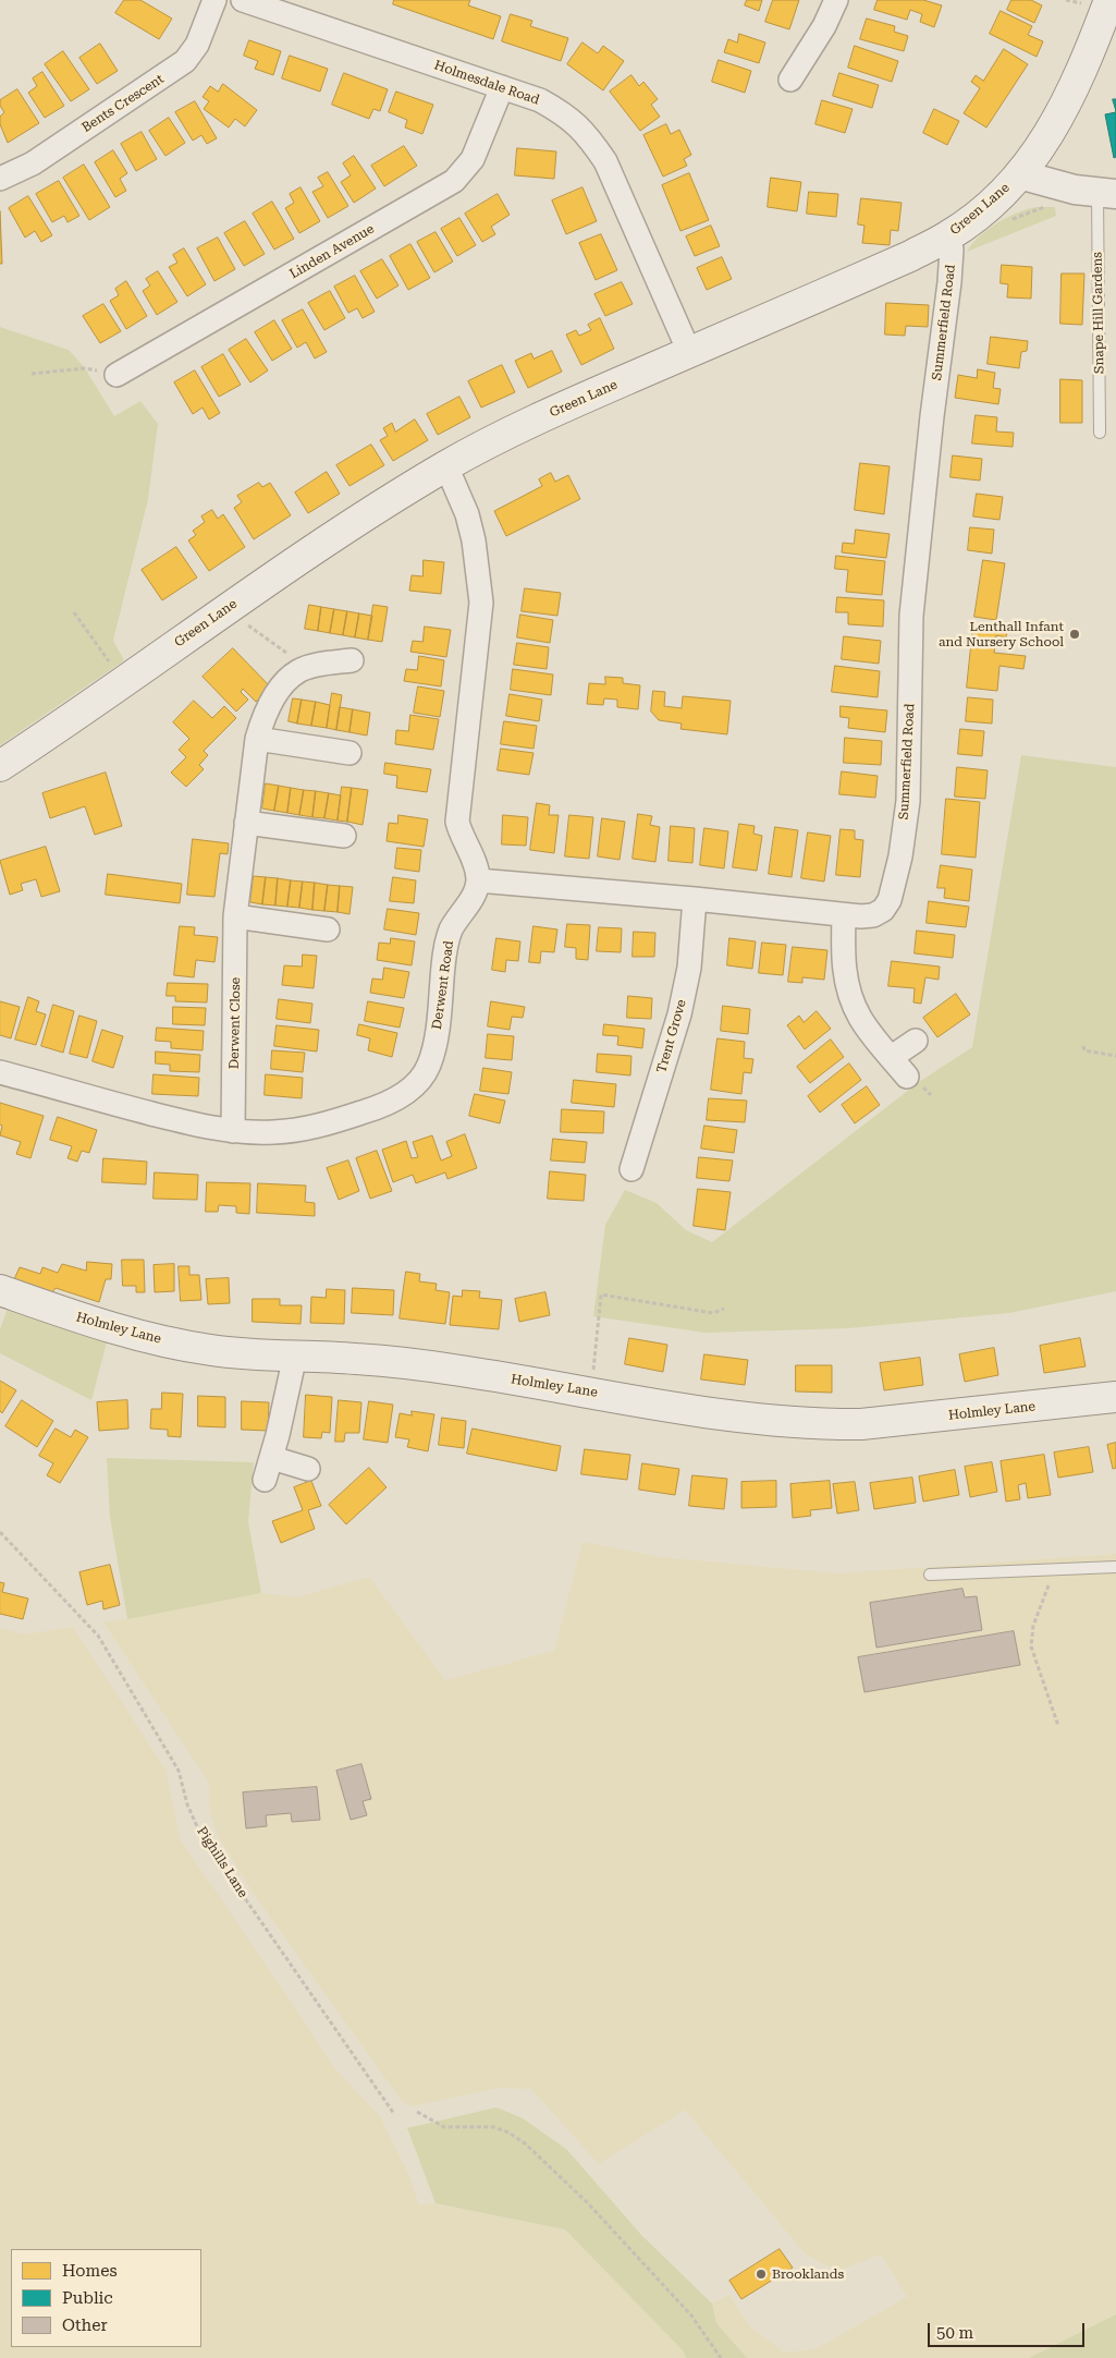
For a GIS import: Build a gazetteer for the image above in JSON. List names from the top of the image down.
{
  "streets": {
    "main road": ["Green Lane", "Holmley Lane"],
    "street": [
      "Holmesdale Road",
      "Bents Crescent",
      "Linden Avenue",
      "Summerfield Road",
      "Derwent Road",
      "Derwent Close",
      "Trent Grove"
    ],
    "lane": ["Snape Hill Gardens"],
    "path": ["Pighills Lane"]
  },
  "crossings": [
    ["Holmesdale Road", "Green Lane"],
    ["Holmesdale Road", "Linden Avenue"],
    ["Green Lane", "Summerfield Road"],
    ["Summerfield Road", "Derwent Road"],
    ["Summerfield Road", "Trent Grove"],
    ["Derwent Road", "Derwent Close"]
  ],
  "places": ["Lenthall Infant and Nursery School", "Brooklands"],
  "legend": ["Homes", "Public", "Other"],
  "scale_bar": "50 m"
}
